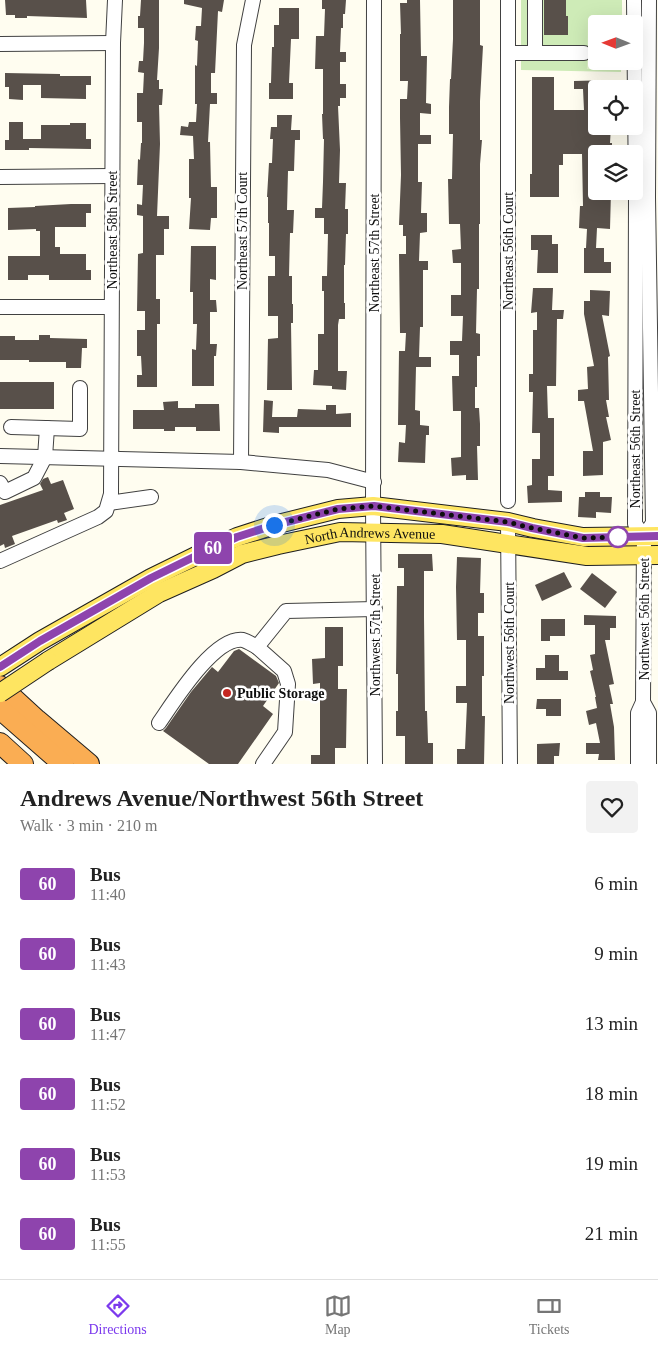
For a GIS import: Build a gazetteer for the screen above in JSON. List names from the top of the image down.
{
  "streets": {
    "main road": ["North Andrews Avenue"],
    "street": [
      "Northeast 58th Street",
      "Northeast 57th Court",
      "Northeast 56th Court",
      "Northeast 57th Street",
      "Northeast 56th Street",
      "Northwest 56th Street",
      "Northwest 57th Street",
      "Northwest 56th Court"
    ]
  },
  "crossings": [
    ["Northeast 57th Street", "North Andrews Avenue"],
    ["Northeast 57th Street", "Northwest 57th Street"],
    ["Northeast 56th Street", "North Andrews Avenue"],
    ["Northeast 56th Street", "Northwest 56th Street"],
    ["North Andrews Avenue", "Northwest 56th Street"],
    ["North Andrews Avenue", "Northwest 57th Street"],
    ["North Andrews Avenue", "Northwest 56th Court"]
  ],
  "places": ["Public Storage"],
  "lines": ["bus line 60"],
  "north": "left",
  "page": {
    "on_map": "60",
    "heading": ["Andrews Avenue/Northwest 56th Street", "Walk · 3 min · 210 m"],
    "list": [
      {
        "mark": "60",
        "name": "Bus",
        "note": "11:40",
        "value": "6 min"
      },
      {
        "mark": "60",
        "name": "Bus",
        "note": "11:43",
        "value": "9 min"
      },
      {
        "mark": "60",
        "name": "Bus",
        "note": "11:47",
        "value": "13 min"
      },
      {
        "mark": "60",
        "name": "Bus",
        "note": "11:52",
        "value": "18 min"
      },
      {
        "mark": "60",
        "name": "Bus",
        "note": "11:53",
        "value": "19 min"
      },
      {
        "mark": "60",
        "name": "Bus",
        "note": "11:55",
        "value": "21 min"
      }
    ],
    "tabs": ["Directions", "Map", "Tickets"]
  }
}
